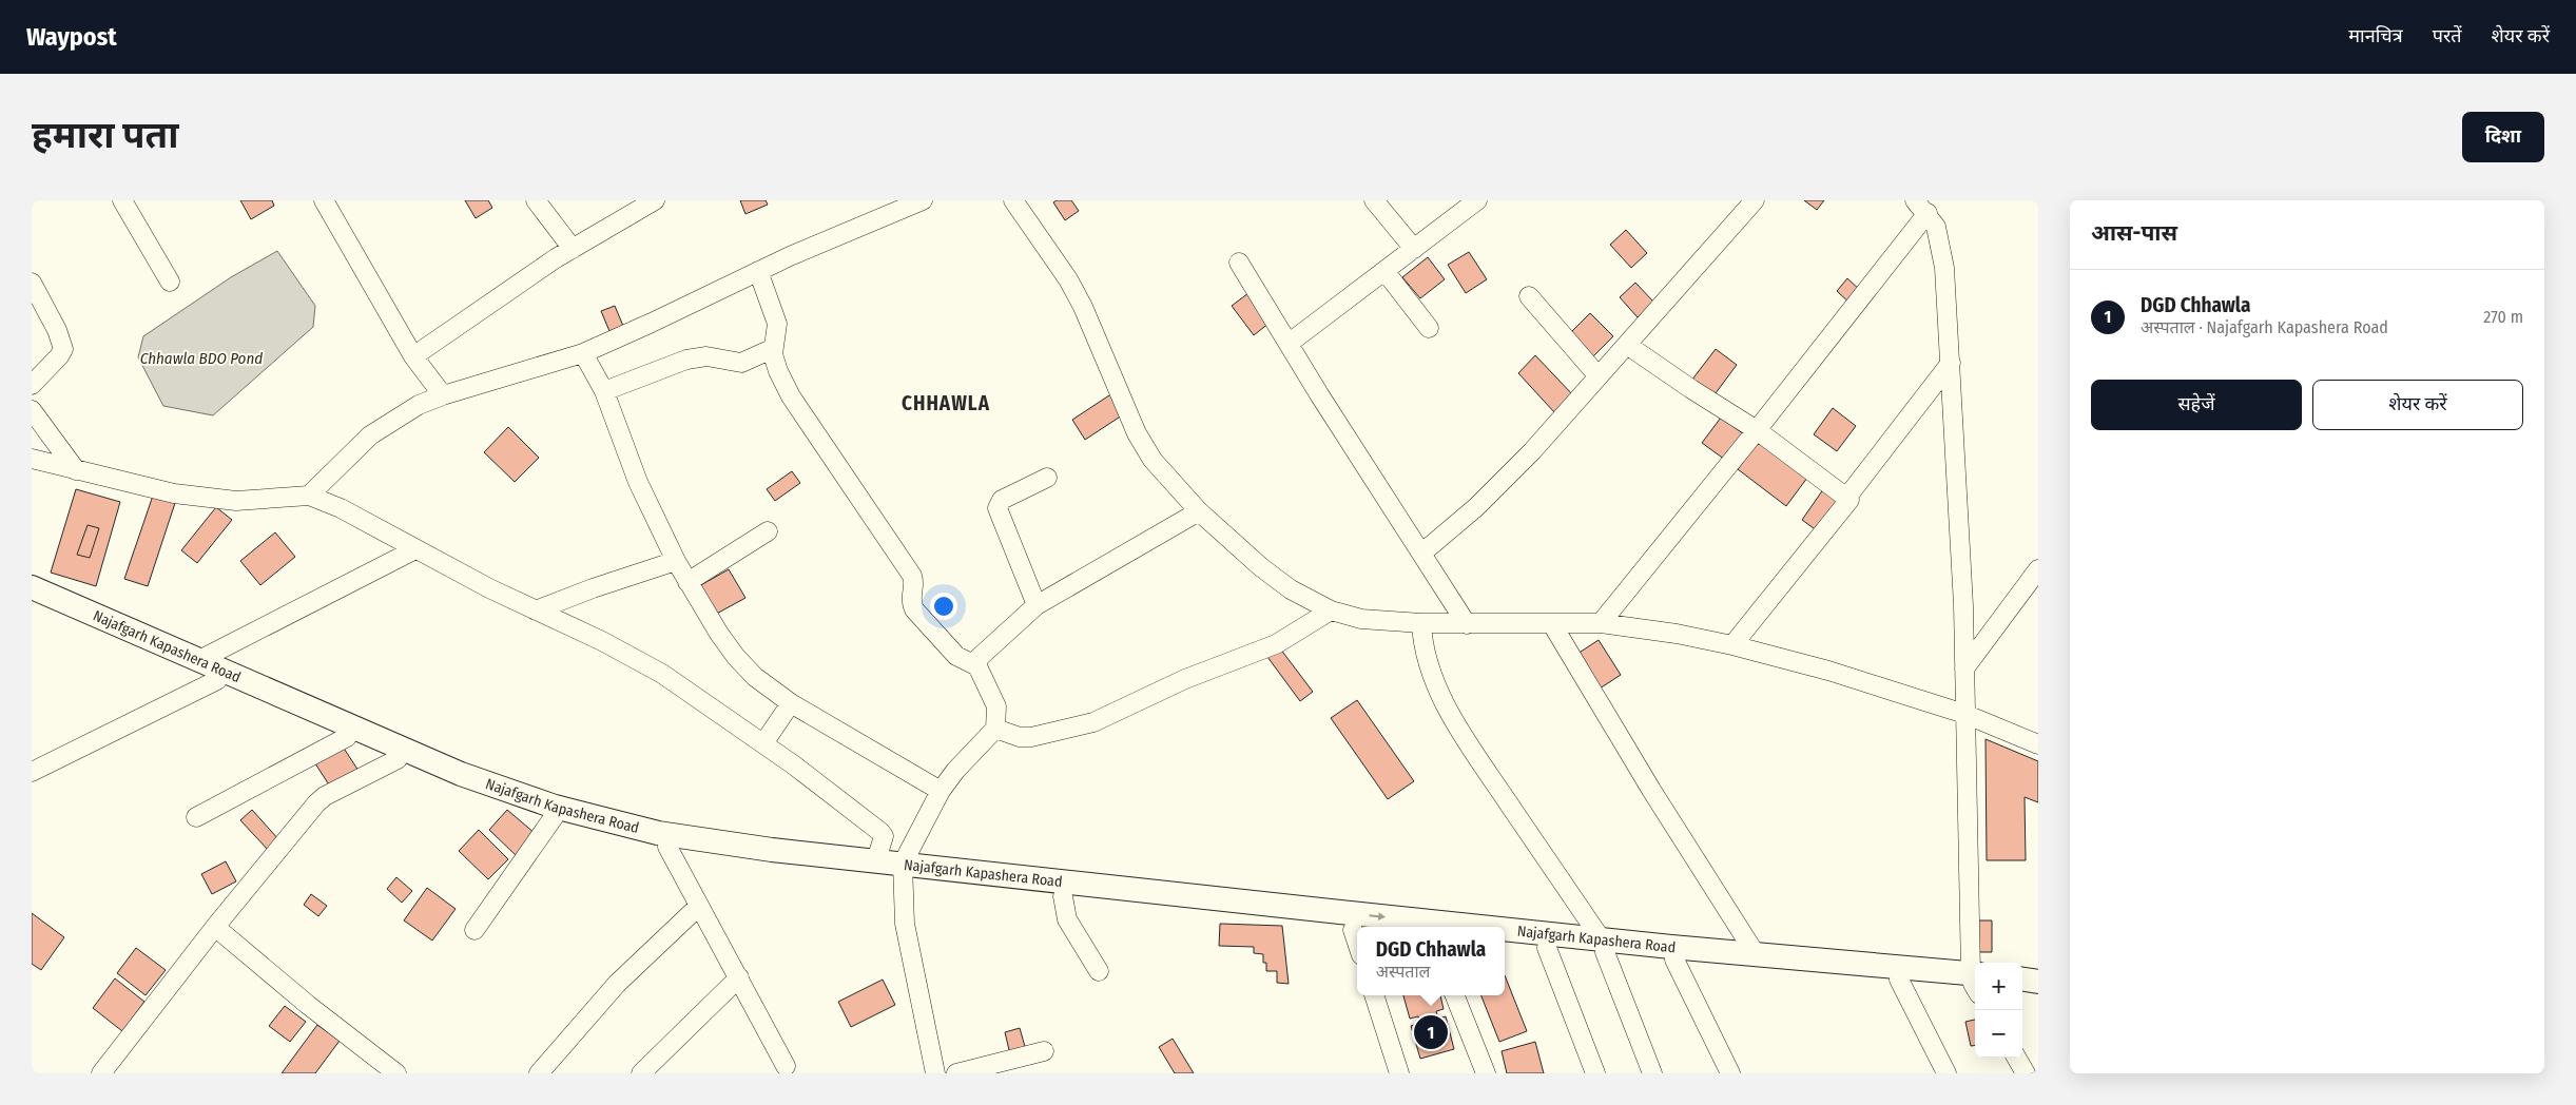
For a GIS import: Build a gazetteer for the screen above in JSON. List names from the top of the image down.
{
  "streets": {
    "main road": ["Najafgarh Kapashera Road"]
  },
  "districts": ["CHHAWLA"],
  "water": ["Chhawla BDO Pond"],
  "page": {
    "header": "Waypost",
    "nav": ["मानचित्र", "परतें", "शेयर करें"],
    "buttons": [
      "दिशा",
      ["सहेजें", "शेयर करें"]
    ],
    "title": "हमारा पता",
    "heading": "आस-पास",
    "list": [
      {
        "mark": "1",
        "name": "DGD Chhawla",
        "note": "अस्पताल · Najafgarh Kapashera Road",
        "value": "270 m"
      }
    ],
    "popup": ["DGD Chhawla", "अस्पताल"],
    "map_buttons": ["+", "−"],
    "pins": "1"
  }
}
